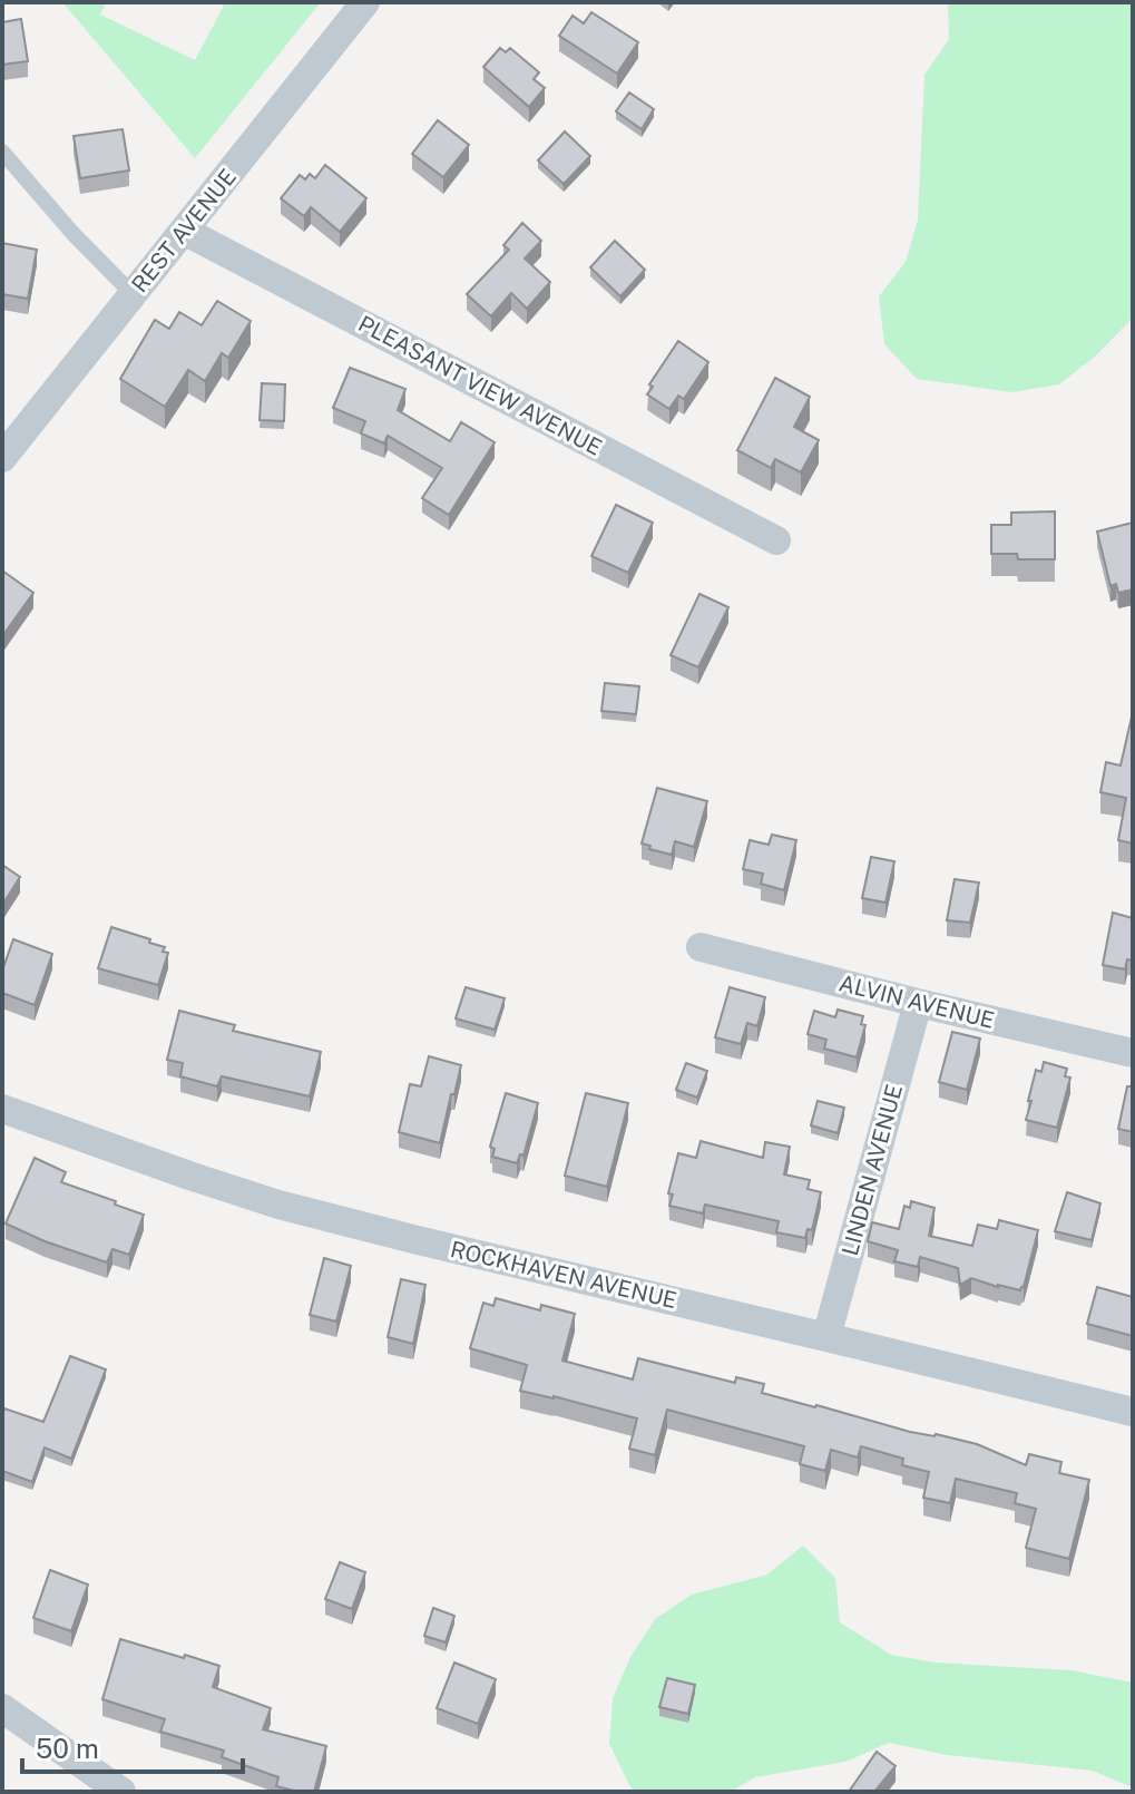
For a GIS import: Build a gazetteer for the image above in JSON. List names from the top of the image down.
{
  "streets": {
    "street": [
      "REST AVENUE",
      "PLEASANT VIEW AVENUE",
      "ALVIN AVENUE",
      "LINDEN AVENUE",
      "ROCKHAVEN AVENUE"
    ]
  },
  "crossings": [
    ["REST AVENUE", "PLEASANT VIEW AVENUE"],
    ["ALVIN AVENUE", "LINDEN AVENUE"],
    ["LINDEN AVENUE", "ROCKHAVEN AVENUE"]
  ],
  "scale_bar": "50 m"
}
